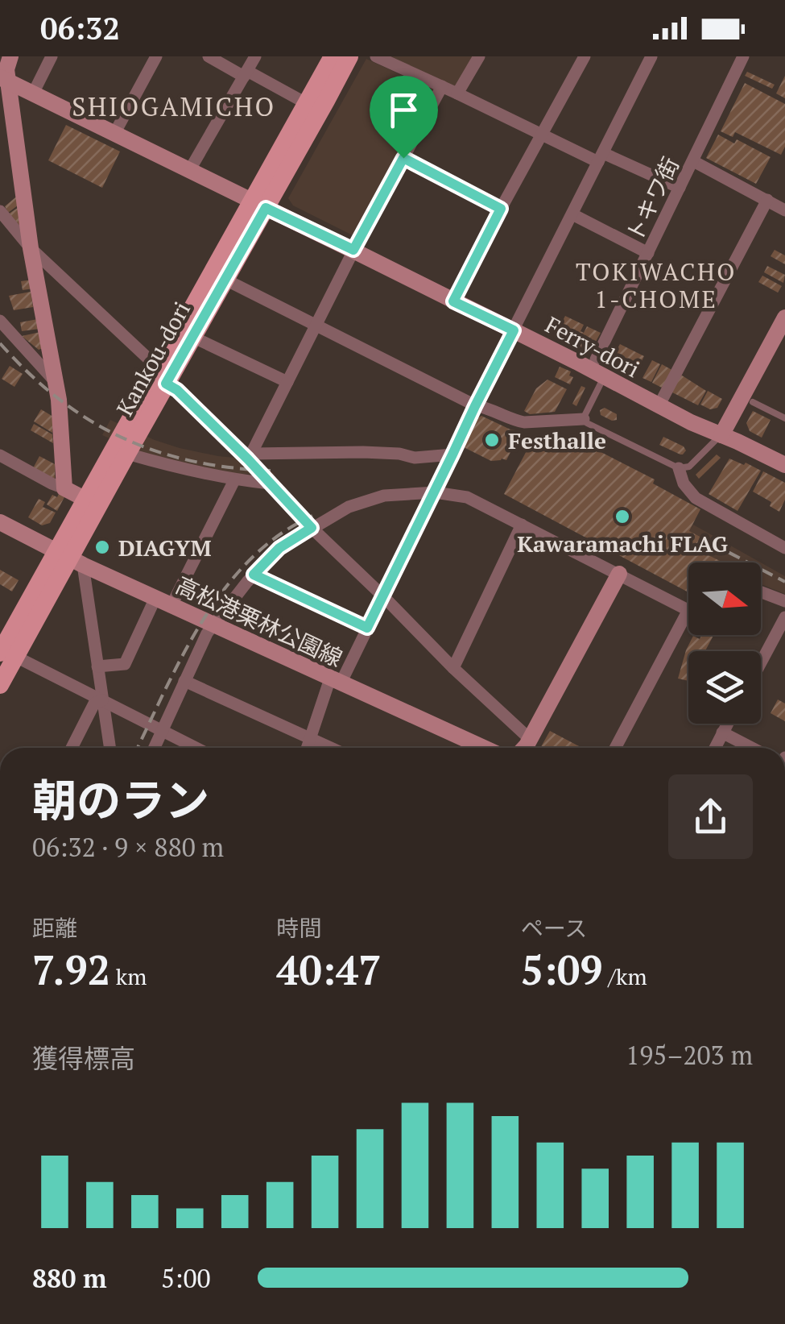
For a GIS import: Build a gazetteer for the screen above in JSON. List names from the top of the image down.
{
  "streets": {
    "main road": ["Kankou-dori"],
    "street": ["トキワ街", "Ferry-dori", "高松港栗林公園線"]
  },
  "crossings": [
    ["Ferry-dori", "Kankou-dori"],
    ["Kankou-dori", "高松港栗林公園線"]
  ],
  "districts": ["SHIOGAMICHO", "TOKIWACHO 1-CHOME"],
  "places": ["Festhalle", "Kawaramachi FLAG", "DIAGYM"],
  "north": "right",
  "page": {
    "status": "06:32",
    "heading": ["朝のラン", "06:32 · 9 × 880 m"],
    "stats": [
      ["距離", "7.92 km"],
      ["時間", "40:47"],
      ["ペース", "5:09 /km"]
    ],
    "chart": ["獲得標高", "195–203 m"],
    "list": [
      {
        "name": "880 m",
        "note": "5:00"
      }
    ]
  }
}
